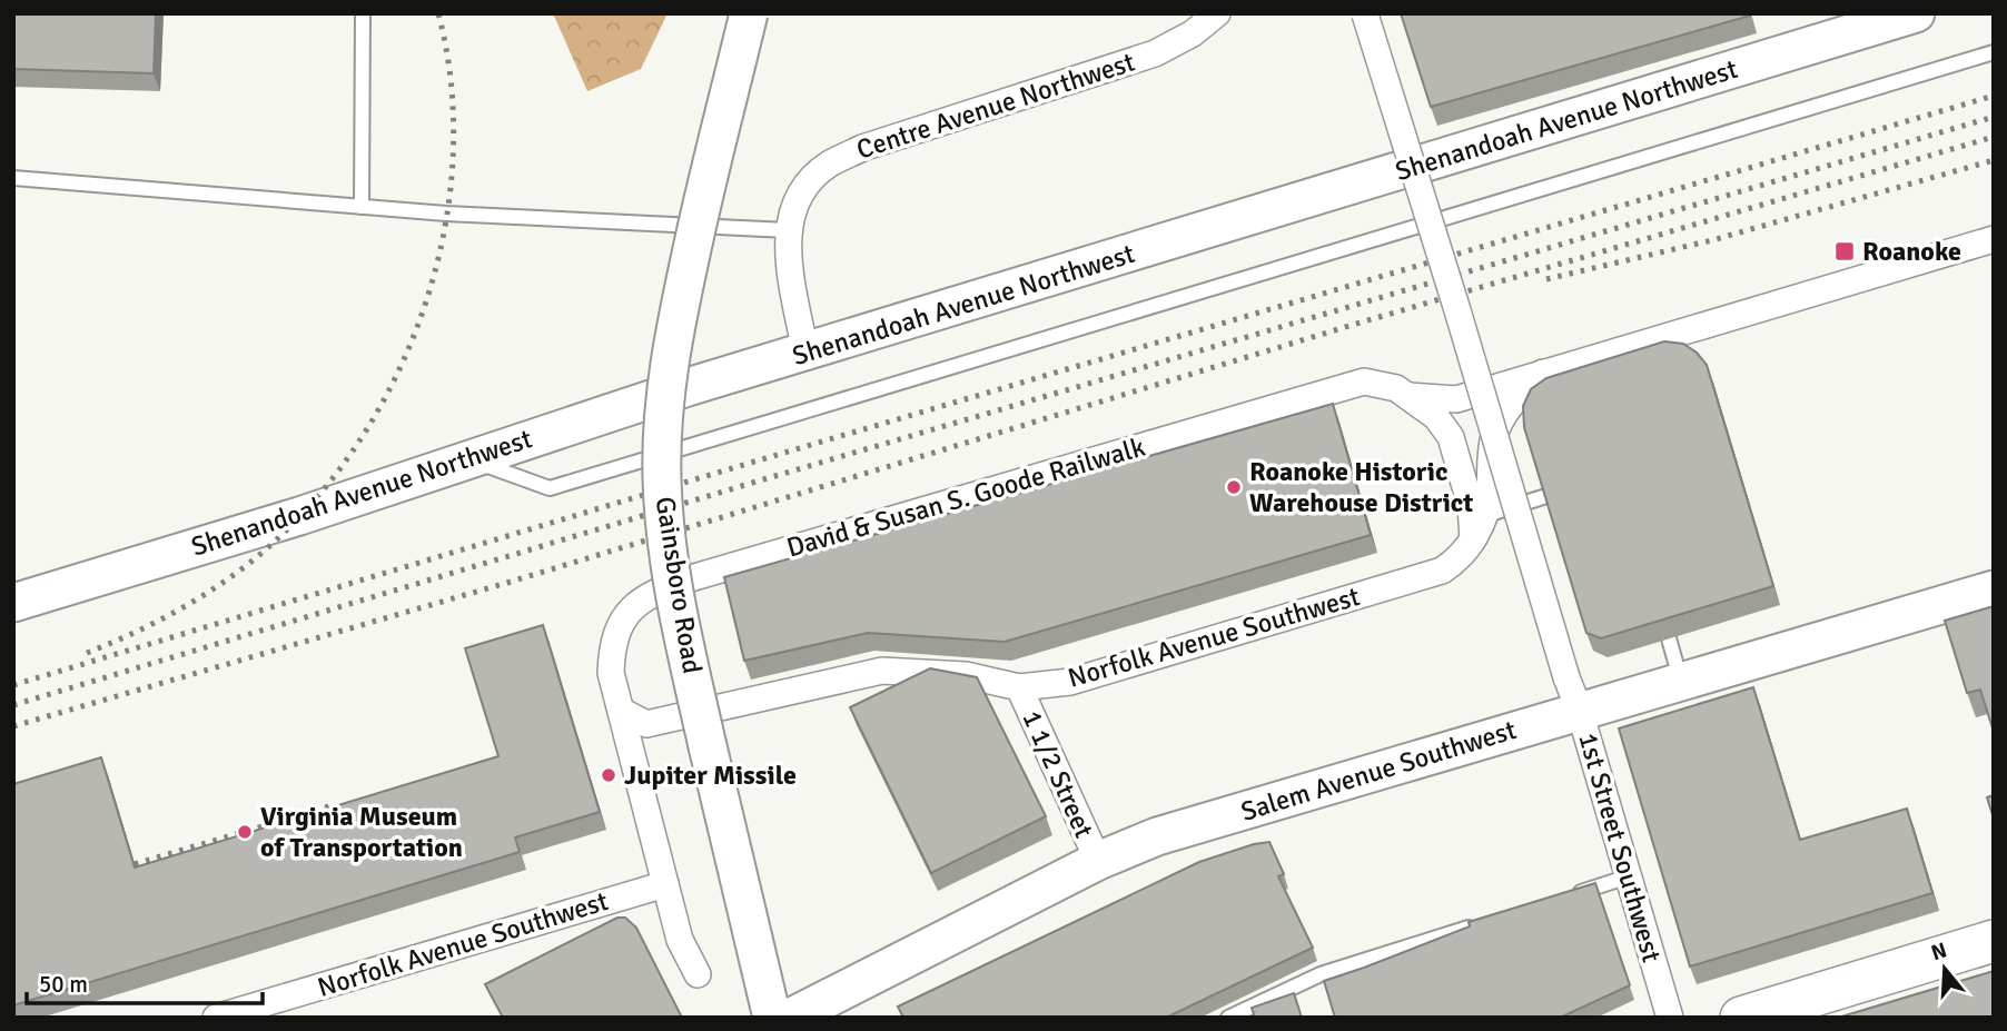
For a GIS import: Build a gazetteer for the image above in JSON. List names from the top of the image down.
{
  "streets": {
    "street": [
      "Centre Avenue Northwest",
      "Shenandoah Avenue Northwest",
      "David & Susan S. Goode Railwalk",
      "Gainsboro Road",
      "Norfolk Avenue Southwest",
      "Salem Avenue Southwest",
      "1 1/2 Street",
      "1st Street Southwest"
    ]
  },
  "crossings": [
    ["Centre Avenue Northwest", "Shenandoah Avenue Northwest"],
    ["David & Susan S. Goode Railwalk", "Norfolk Avenue Southwest"],
    ["Norfolk Avenue Southwest", "1 1/2 Street"],
    ["Salem Avenue Southwest", "1 1/2 Street"],
    ["Salem Avenue Southwest", "1st Street Southwest"]
  ],
  "places": {
    "transit": ["Roanoke"],
    "other": ["Roanoke Historic Warehouse District", "Jupiter Missile", "Virginia Museum of Transportation"]
  },
  "scale_bar": "50 m",
  "north": "top"
}
